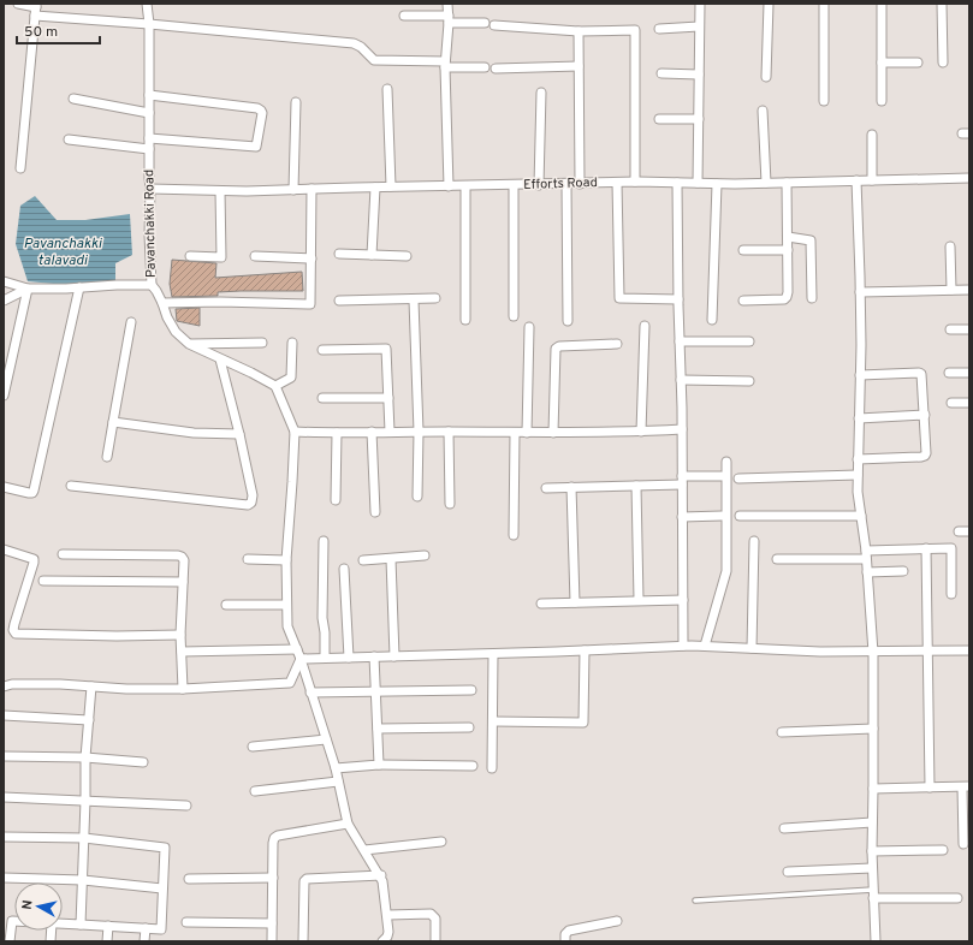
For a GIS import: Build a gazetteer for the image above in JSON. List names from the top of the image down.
{
  "streets": {
    "street": ["Efforts Road", "Pavanchakki Road"]
  },
  "crossings": [
    ["Efforts Road", "Pavanchakki Road"]
  ],
  "water": ["Pavanchakki talavadi"],
  "scale_bar": "50 m",
  "north": "left"
}
